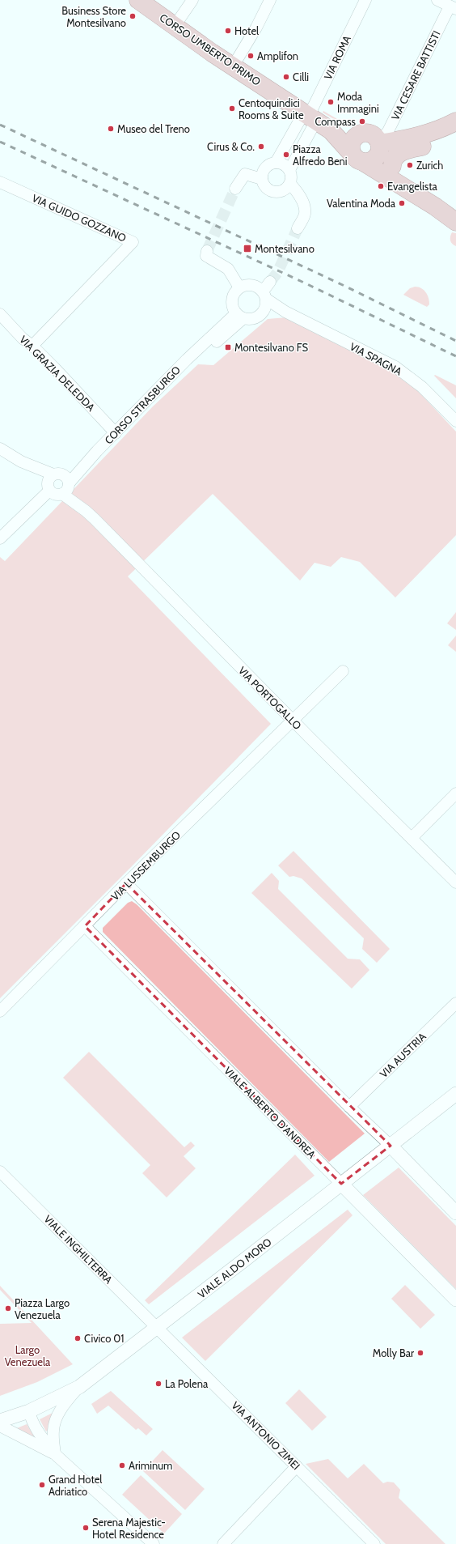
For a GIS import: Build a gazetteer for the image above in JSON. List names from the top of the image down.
{
  "streets": {
    "main road": ["CORSO UMBERTO PRIMO"],
    "street": [
      "VIA ROMA",
      "VIA CESARE BATTISTI",
      "VIA GUIDO GOZZANO",
      "VIA SPAGNA",
      "VIA GRAZIA DELEDDA",
      "CORSO STRASBURGO",
      "VIA PORTOGALLO",
      "VIA LUSSEMBURGO",
      "VIA AUSTRIA",
      "VIALE ALBERTO D'ANDREA",
      "VIALE INGHILTERRA",
      "VIALE ALDO MORO",
      "VIA ANTONIO ZIMEI"
    ]
  },
  "crossings": [
    ["CORSO UMBERTO PRIMO", "VIA ROMA"],
    ["CORSO UMBERTO PRIMO", "VIA CESARE BATTISTI"],
    ["VIA GUIDO GOZZANO", "VIA GRAZIA DELEDDA"],
    ["VIA SPAGNA", "CORSO STRASBURGO"],
    ["VIA GRAZIA DELEDDA", "CORSO STRASBURGO"],
    ["CORSO STRASBURGO", "VIA PORTOGALLO"],
    ["VIA PORTOGALLO", "VIA LUSSEMBURGO"],
    ["VIA LUSSEMBURGO", "VIALE ALBERTO D'ANDREA"],
    ["VIALE ALBERTO D'ANDREA", "VIALE ALDO MORO"],
    ["VIALE INGHILTERRA", "VIALE ALDO MORO"],
    ["VIALE INGHILTERRA", "VIA ANTONIO ZIMEI"],
    ["VIALE ALDO MORO", "VIA ANTONIO ZIMEI"]
  ],
  "parks": ["Largo Venezuela"],
  "places": {
    "other": [
      "Business Store Montesilvano",
      "Hotel",
      "Amplifon",
      "Cilli",
      "Moda Immagini",
      "Centoquindici Rooms & Suite",
      "Compass",
      "Museo del Treno",
      "Cirus & Co.",
      "Piazza Alfredo Beni",
      "Zurich",
      "Evangelista",
      "Valentina Moda",
      "Piazza Largo Venezuela",
      "Civico 01",
      "Molly Bar",
      "La Polena",
      "Ariminum",
      "Grand Hotel Adriatico",
      "Serena Majestic- Hotel Residence"
    ],
    "transit": ["Montesilvano", "Montesilvano FS"]
  }
}
